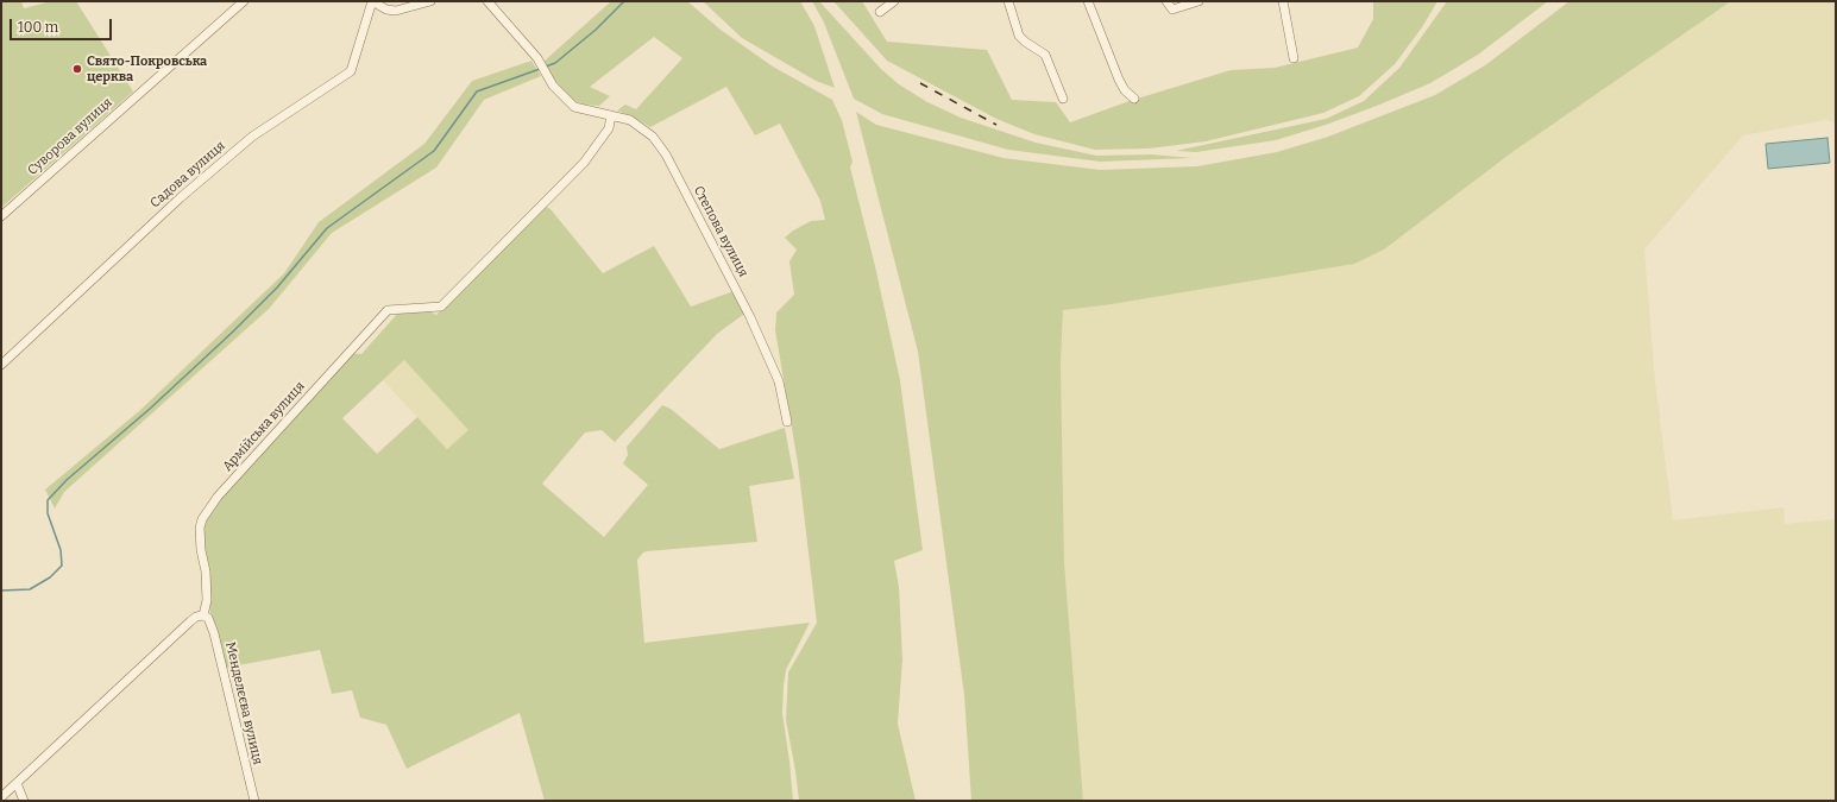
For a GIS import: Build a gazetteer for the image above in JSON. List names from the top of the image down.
{
  "streets": {
    "street": [
      "Суворова вулиця",
      "Садова вулиця",
      "Степова вулиця",
      "Армійська вулиця",
      "Менделєєва вулиця"
    ]
  },
  "crossings": [
    ["Степова вулиця", "Армійська вулиця"],
    ["Армійська вулиця", "Менделєєва вулиця"]
  ],
  "places": ["Свято-Покровська церква"],
  "scale_bar": "100 m"
}
